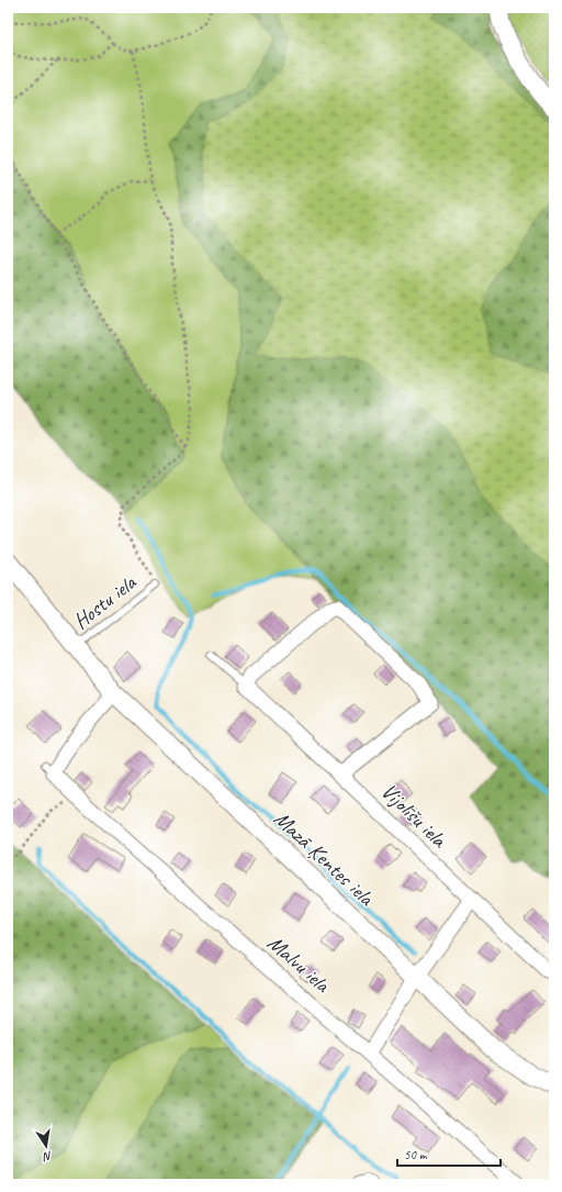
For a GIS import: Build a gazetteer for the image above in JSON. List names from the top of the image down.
{
  "streets": {
    "street": ["Vijolīšu iela", "Mazā Ķentes iela", "Malvu iela"],
    "lane": ["Hostu iela"]
  },
  "crossings": [
    ["Hostu iela", "Mazā Ķentes iela"],
    ["Mazā Ķentes iela", "Malvu iela"]
  ],
  "scale_bar": "50 m",
  "north": "bottom"
}
